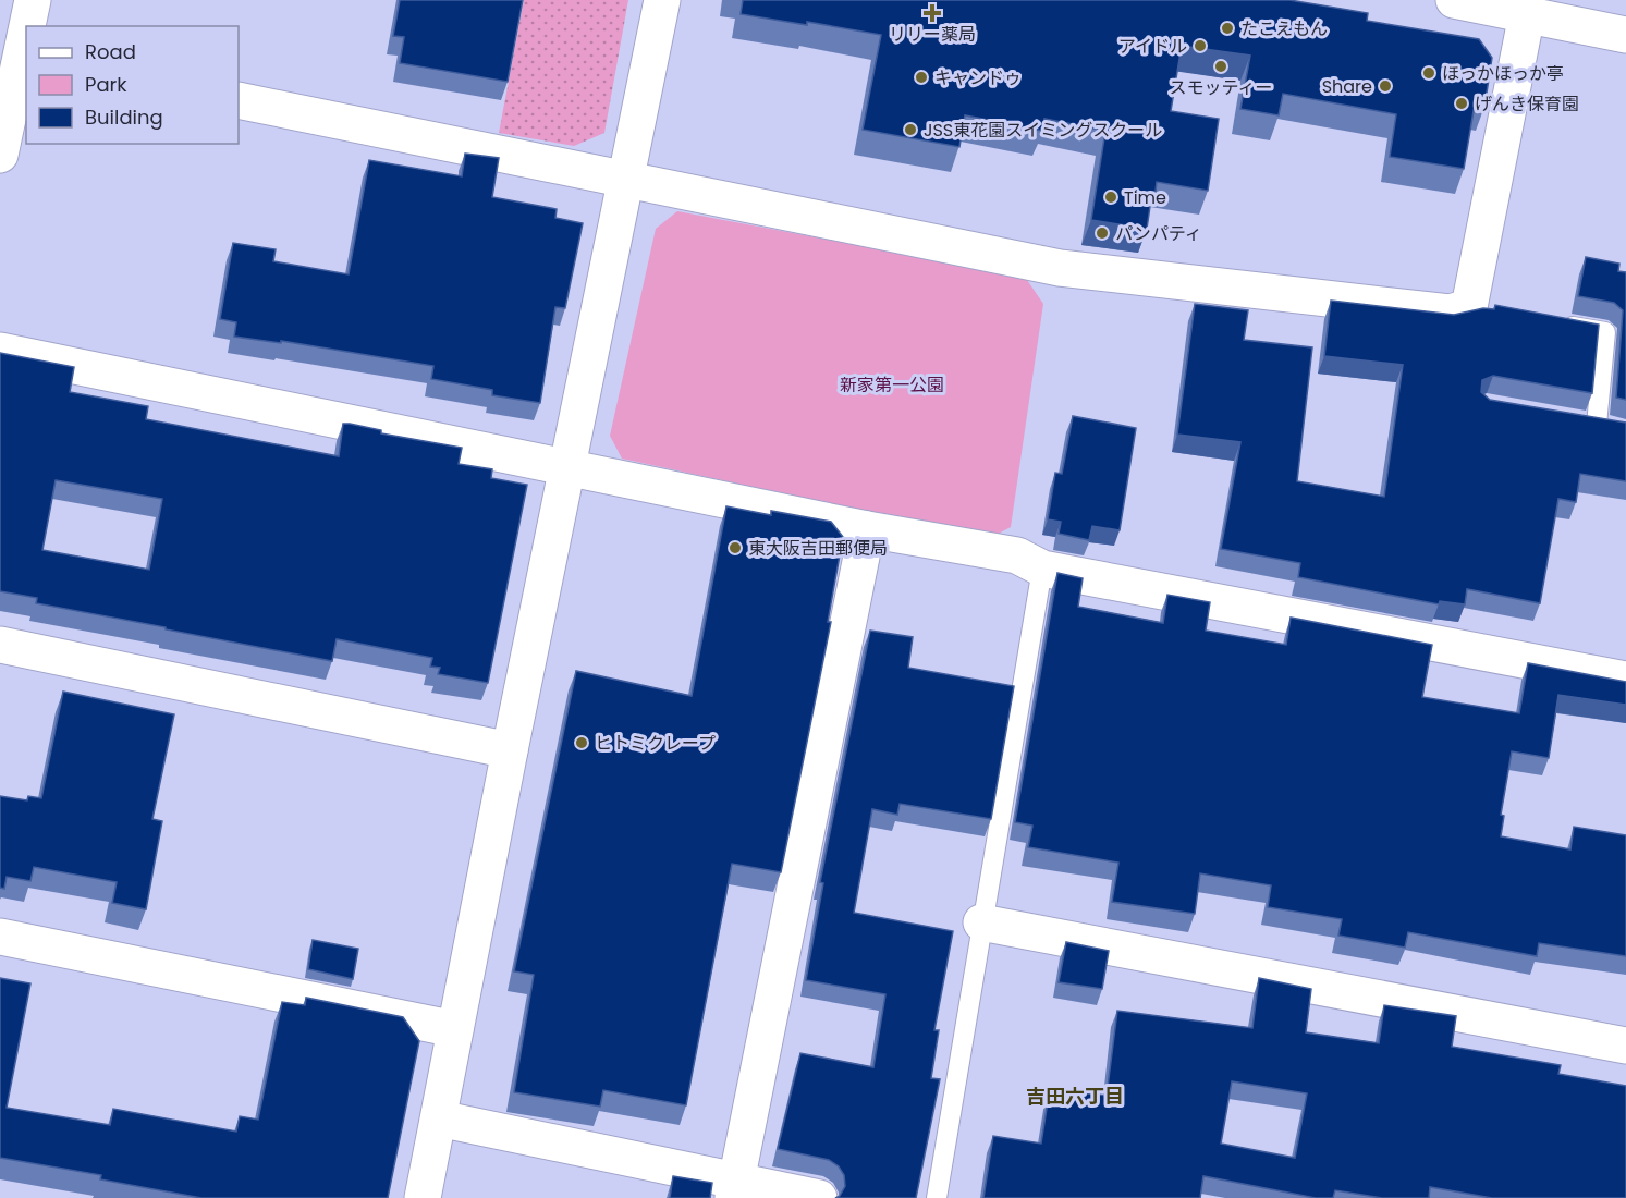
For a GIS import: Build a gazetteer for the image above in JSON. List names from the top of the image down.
{
  "districts": ["吉田六丁目"],
  "parks": ["新家第一公園"],
  "places": {
    "health": ["リリー薬局"],
    "other": [
      "たこえもん",
      "アイドル",
      "スモッティー",
      "ほっかほっか亭",
      "キャンドゥ",
      "Share",
      "げんき保育園",
      "JSS東花園スイミングスクール",
      "Time",
      "パンパティ",
      "東大阪吉田郵便局",
      "ヒトミクレープ"
    ]
  },
  "legend": ["Road", "Park", "Building"]
}
